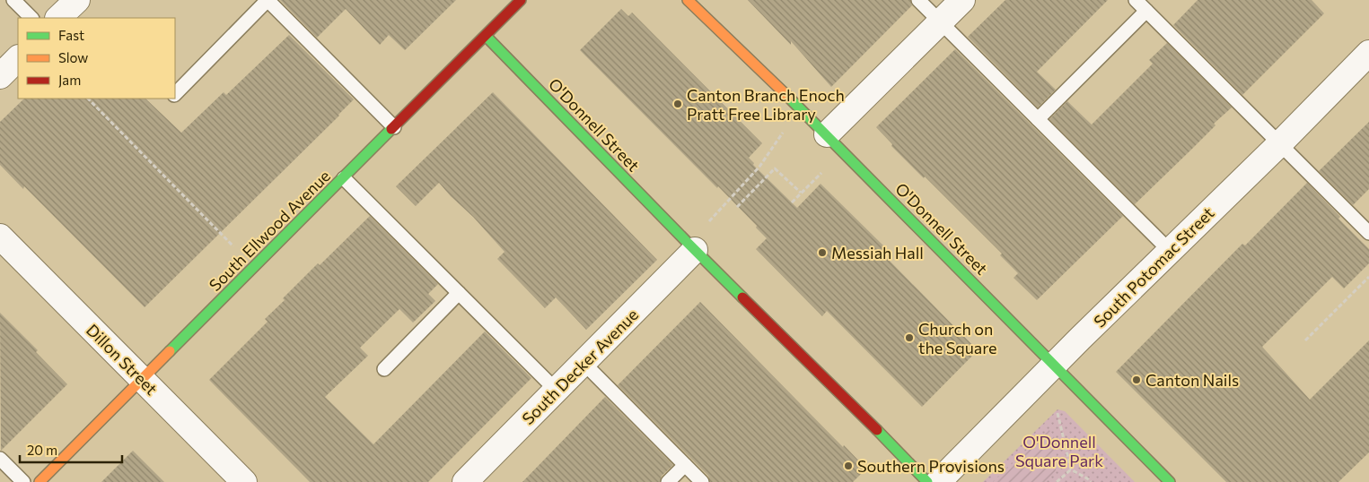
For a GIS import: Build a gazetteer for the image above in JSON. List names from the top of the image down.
{
  "streets": {
    "street": [
      "O'Donnell Street",
      "South Ellwood Avenue",
      "South Potomac Street",
      "Dillon Street",
      "South Decker Avenue"
    ]
  },
  "crossings": [
    ["O'Donnell Street", "South Ellwood Avenue"],
    ["O'Donnell Street", "South Potomac Street"],
    ["O'Donnell Street", "South Decker Avenue"],
    ["South Ellwood Avenue", "Dillon Street"]
  ],
  "parks": ["O'Donnell Square Park"],
  "places": [
    "Canton Branch Enoch Pratt Free Library",
    "Messiah Hall",
    "Church on the Square",
    "Canton Nails",
    "Southern Provisions"
  ],
  "legend": ["Fast", "Slow", "Jam"],
  "scale_bar": "20 m"
}
